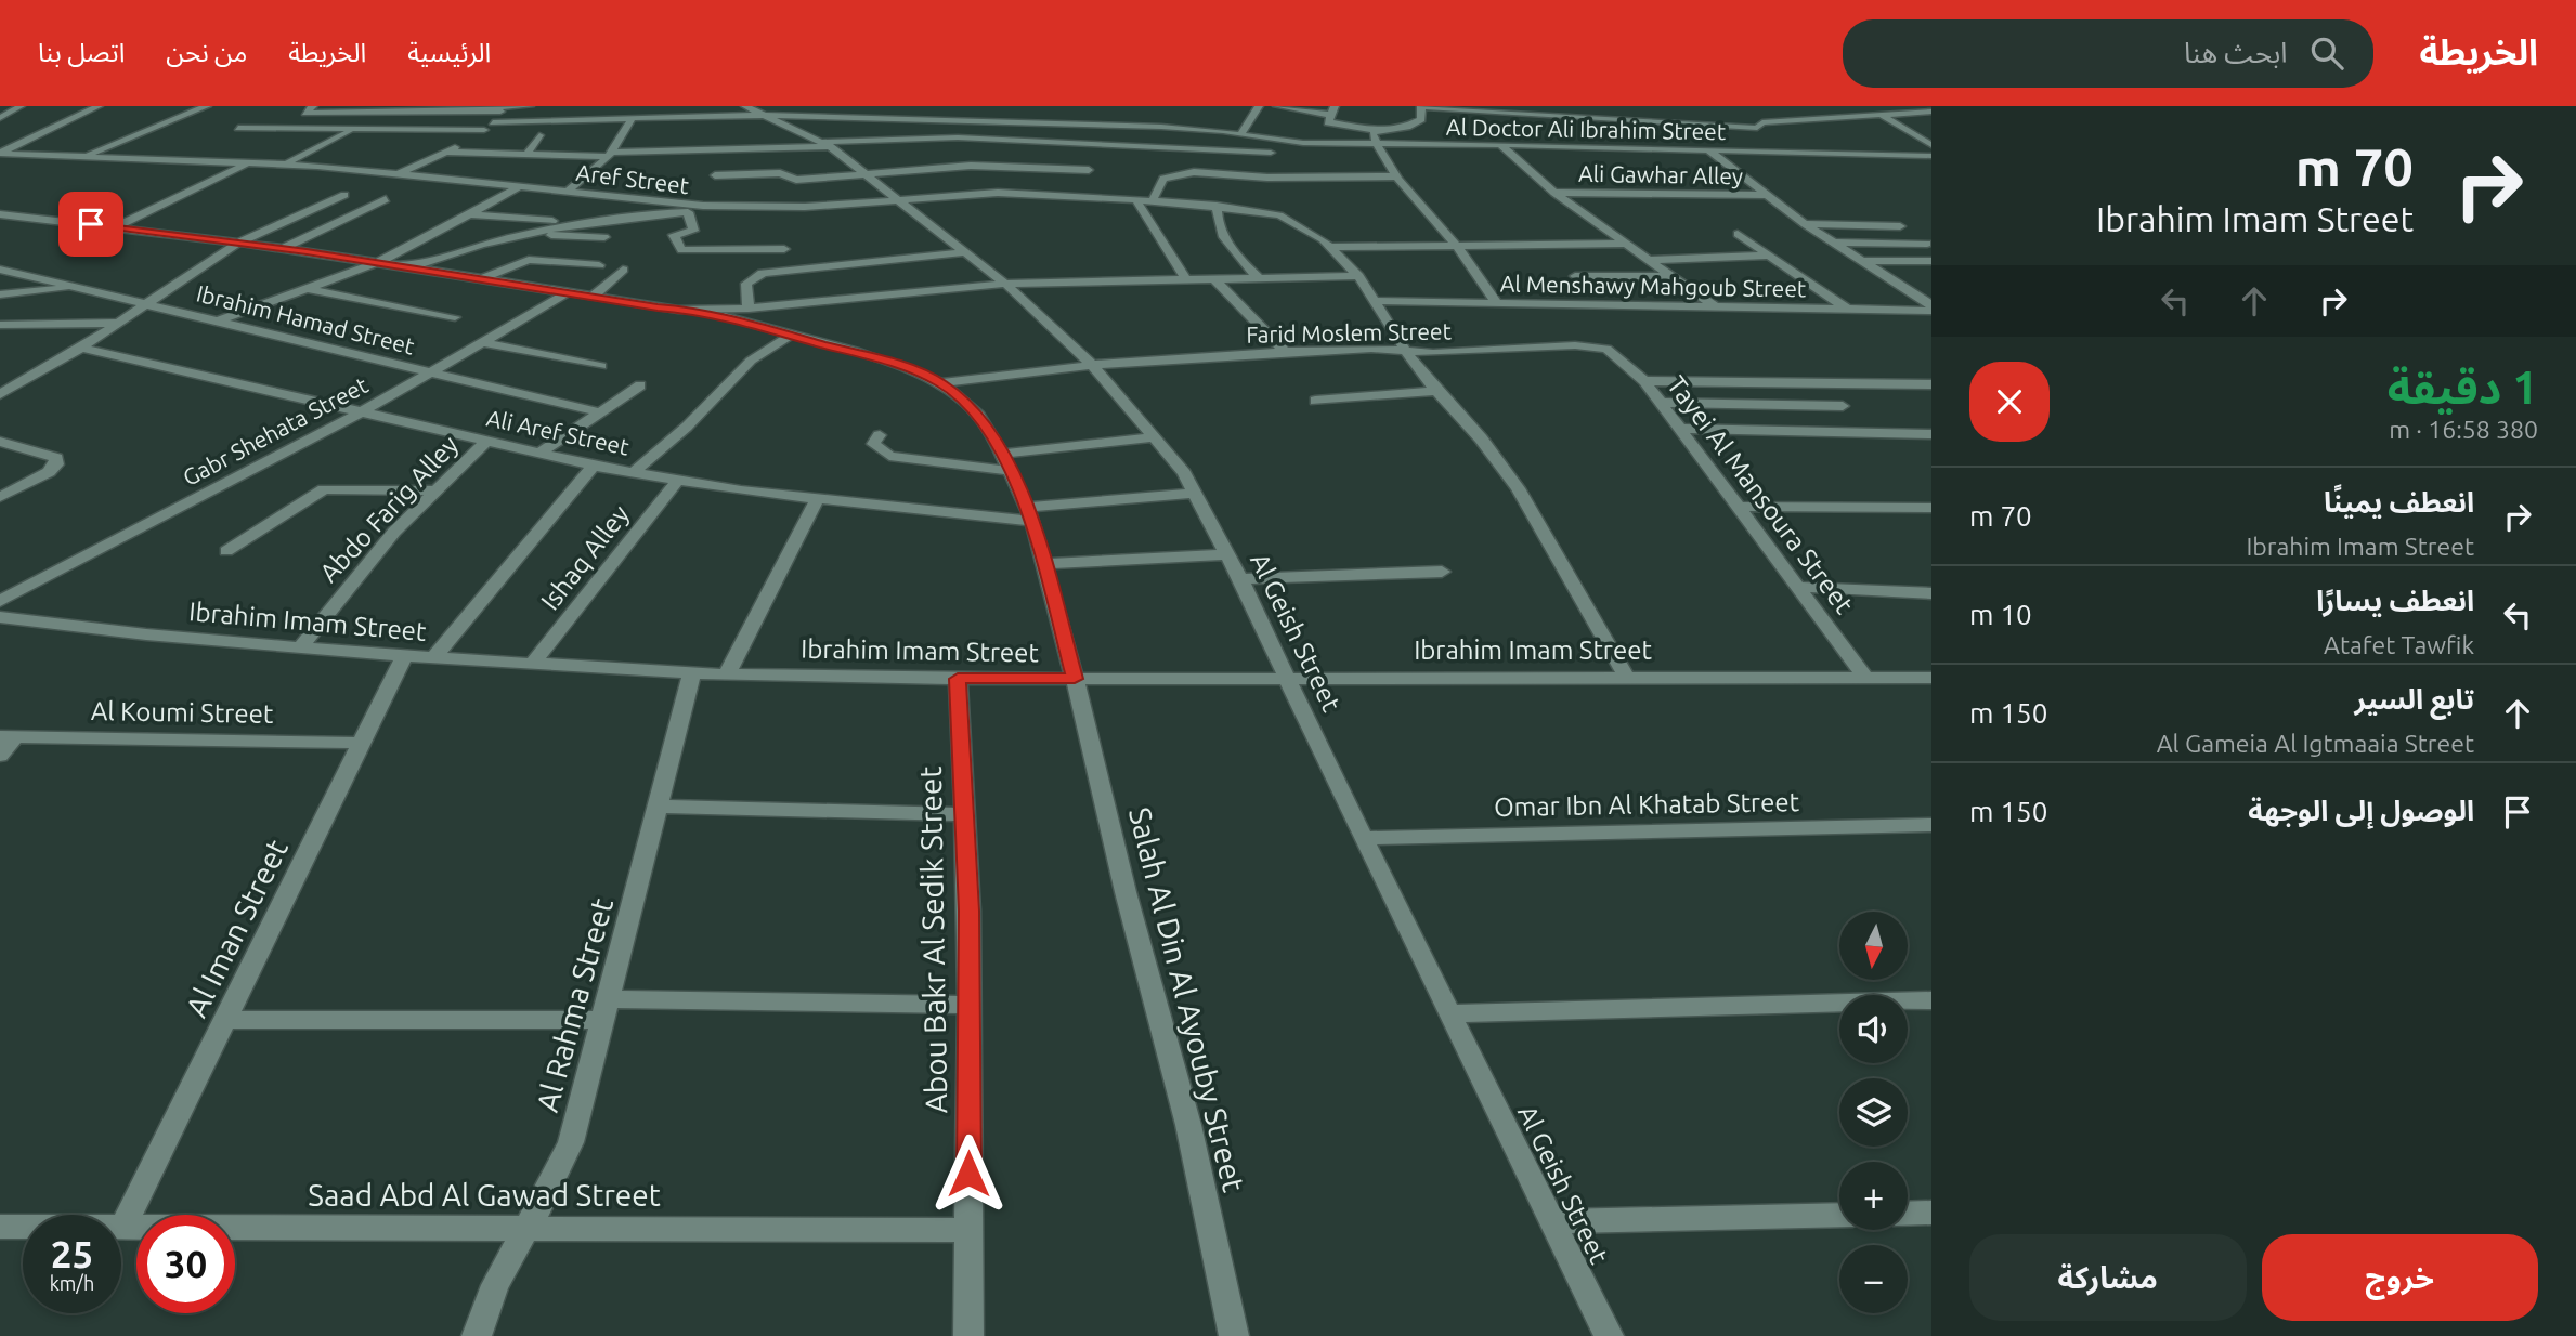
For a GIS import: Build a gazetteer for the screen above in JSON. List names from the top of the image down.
{
  "streets": {
    "street": [
      "Al Doctor Ali Ibrahim Street",
      "Ali Gawhar Alley",
      "Aref Street",
      "Al Menshawy Mahgoub Street",
      "Ibrahim Hamad Street",
      "Farid Moslem Street",
      "Gabr Shehata Street",
      "Ali Aref Street",
      "Tayei Al Mansoura Street",
      "Abdo Farig Alley",
      "Ishaq Alley",
      "Ibrahim Imam Street",
      "Al Geish Street",
      "Al Koumi Street",
      "Omar Ibn Al Khatab Street",
      "Al Iman Street",
      "Abou Bakr Al Sedik Street",
      "Salah Al Din Al Ayouby Street",
      "Al Rahma Street",
      "Saad Abd Al Gawad Street"
    ]
  },
  "crossings": [
    ["Al Doctor Ali Ibrahim Street", "Al Geish Street"],
    ["Aref Street", "Al Menshawy Mahgoub Street"],
    ["Aref Street", "Farid Moslem Street"],
    ["Aref Street", "Ibrahim Imam Street"],
    ["Aref Street", "Al Geish Street"],
    ["Ibrahim Hamad Street", "Gabr Shehata Street"],
    ["Farid Moslem Street", "Tayei Al Mansoura Street"],
    ["Farid Moslem Street", "Al Geish Street"],
    ["Farid Moslem Street", "Salah Al Din Al Ayouby Street"],
    ["Gabr Shehata Street", "Ali Aref Street"],
    ["Ali Aref Street", "Abdo Farig Alley"],
    ["Ali Aref Street", "Ishaq Alley"],
    ["Ali Aref Street", "Al Geish Street"],
    ["Ali Aref Street", "Salah Al Din Al Ayouby Street"],
    ["Tayei Al Mansoura Street", "Ibrahim Imam Street"],
    ["Abdo Farig Alley", "Ibrahim Imam Street"],
    ["Ishaq Alley", "Ibrahim Imam Street"],
    ["Ibrahim Imam Street", "Al Geish Street"],
    ["Ibrahim Imam Street", "Al Iman Street"],
    ["Ibrahim Imam Street", "Abou Bakr Al Sedik Street"],
    ["Ibrahim Imam Street", "Salah Al Din Al Ayouby Street"],
    ["Ibrahim Imam Street", "Al Rahma Street"],
    ["Al Geish Street", "Omar Ibn Al Khatab Street"],
    ["Al Koumi Street", "Al Iman Street"],
    ["Al Iman Street", "Saad Abd Al Gawad Street"],
    ["Abou Bakr Al Sedik Street", "Saad Abd Al Gawad Street"],
    ["Al Rahma Street", "Saad Abd Al Gawad Street"]
  ],
  "north": "bottom",
  "page": {
    "header": "الخريطة",
    "search": "ابحث هنا",
    "nav": [
      "الرئيسية",
      "الخريطة",
      "من نحن",
      "اتصل بنا"
    ],
    "turn": ["70 m", "Ibrahim Imam Street"],
    "heading": ["1 دقيقة", "380 m · 16:58"],
    "list": [
      {
        "name": "انعطف يمينًا",
        "note": "Ibrahim Imam Street",
        "value": "70 m"
      },
      {
        "name": "انعطف يسارًا",
        "note": "Atafet Tawfik",
        "value": "10 m"
      },
      {
        "name": "تابع السير",
        "note": "Al Gameia Al Igtmaaia Street",
        "value": "150 m"
      },
      {
        "name": "الوصول إلى الوجهة",
        "value": "150 m"
      }
    ],
    "map_buttons": ["+", "−"],
    "speed": "25 km/h",
    "limit": "30",
    "buttons": ["خروج", "مشاركة"]
  }
}
